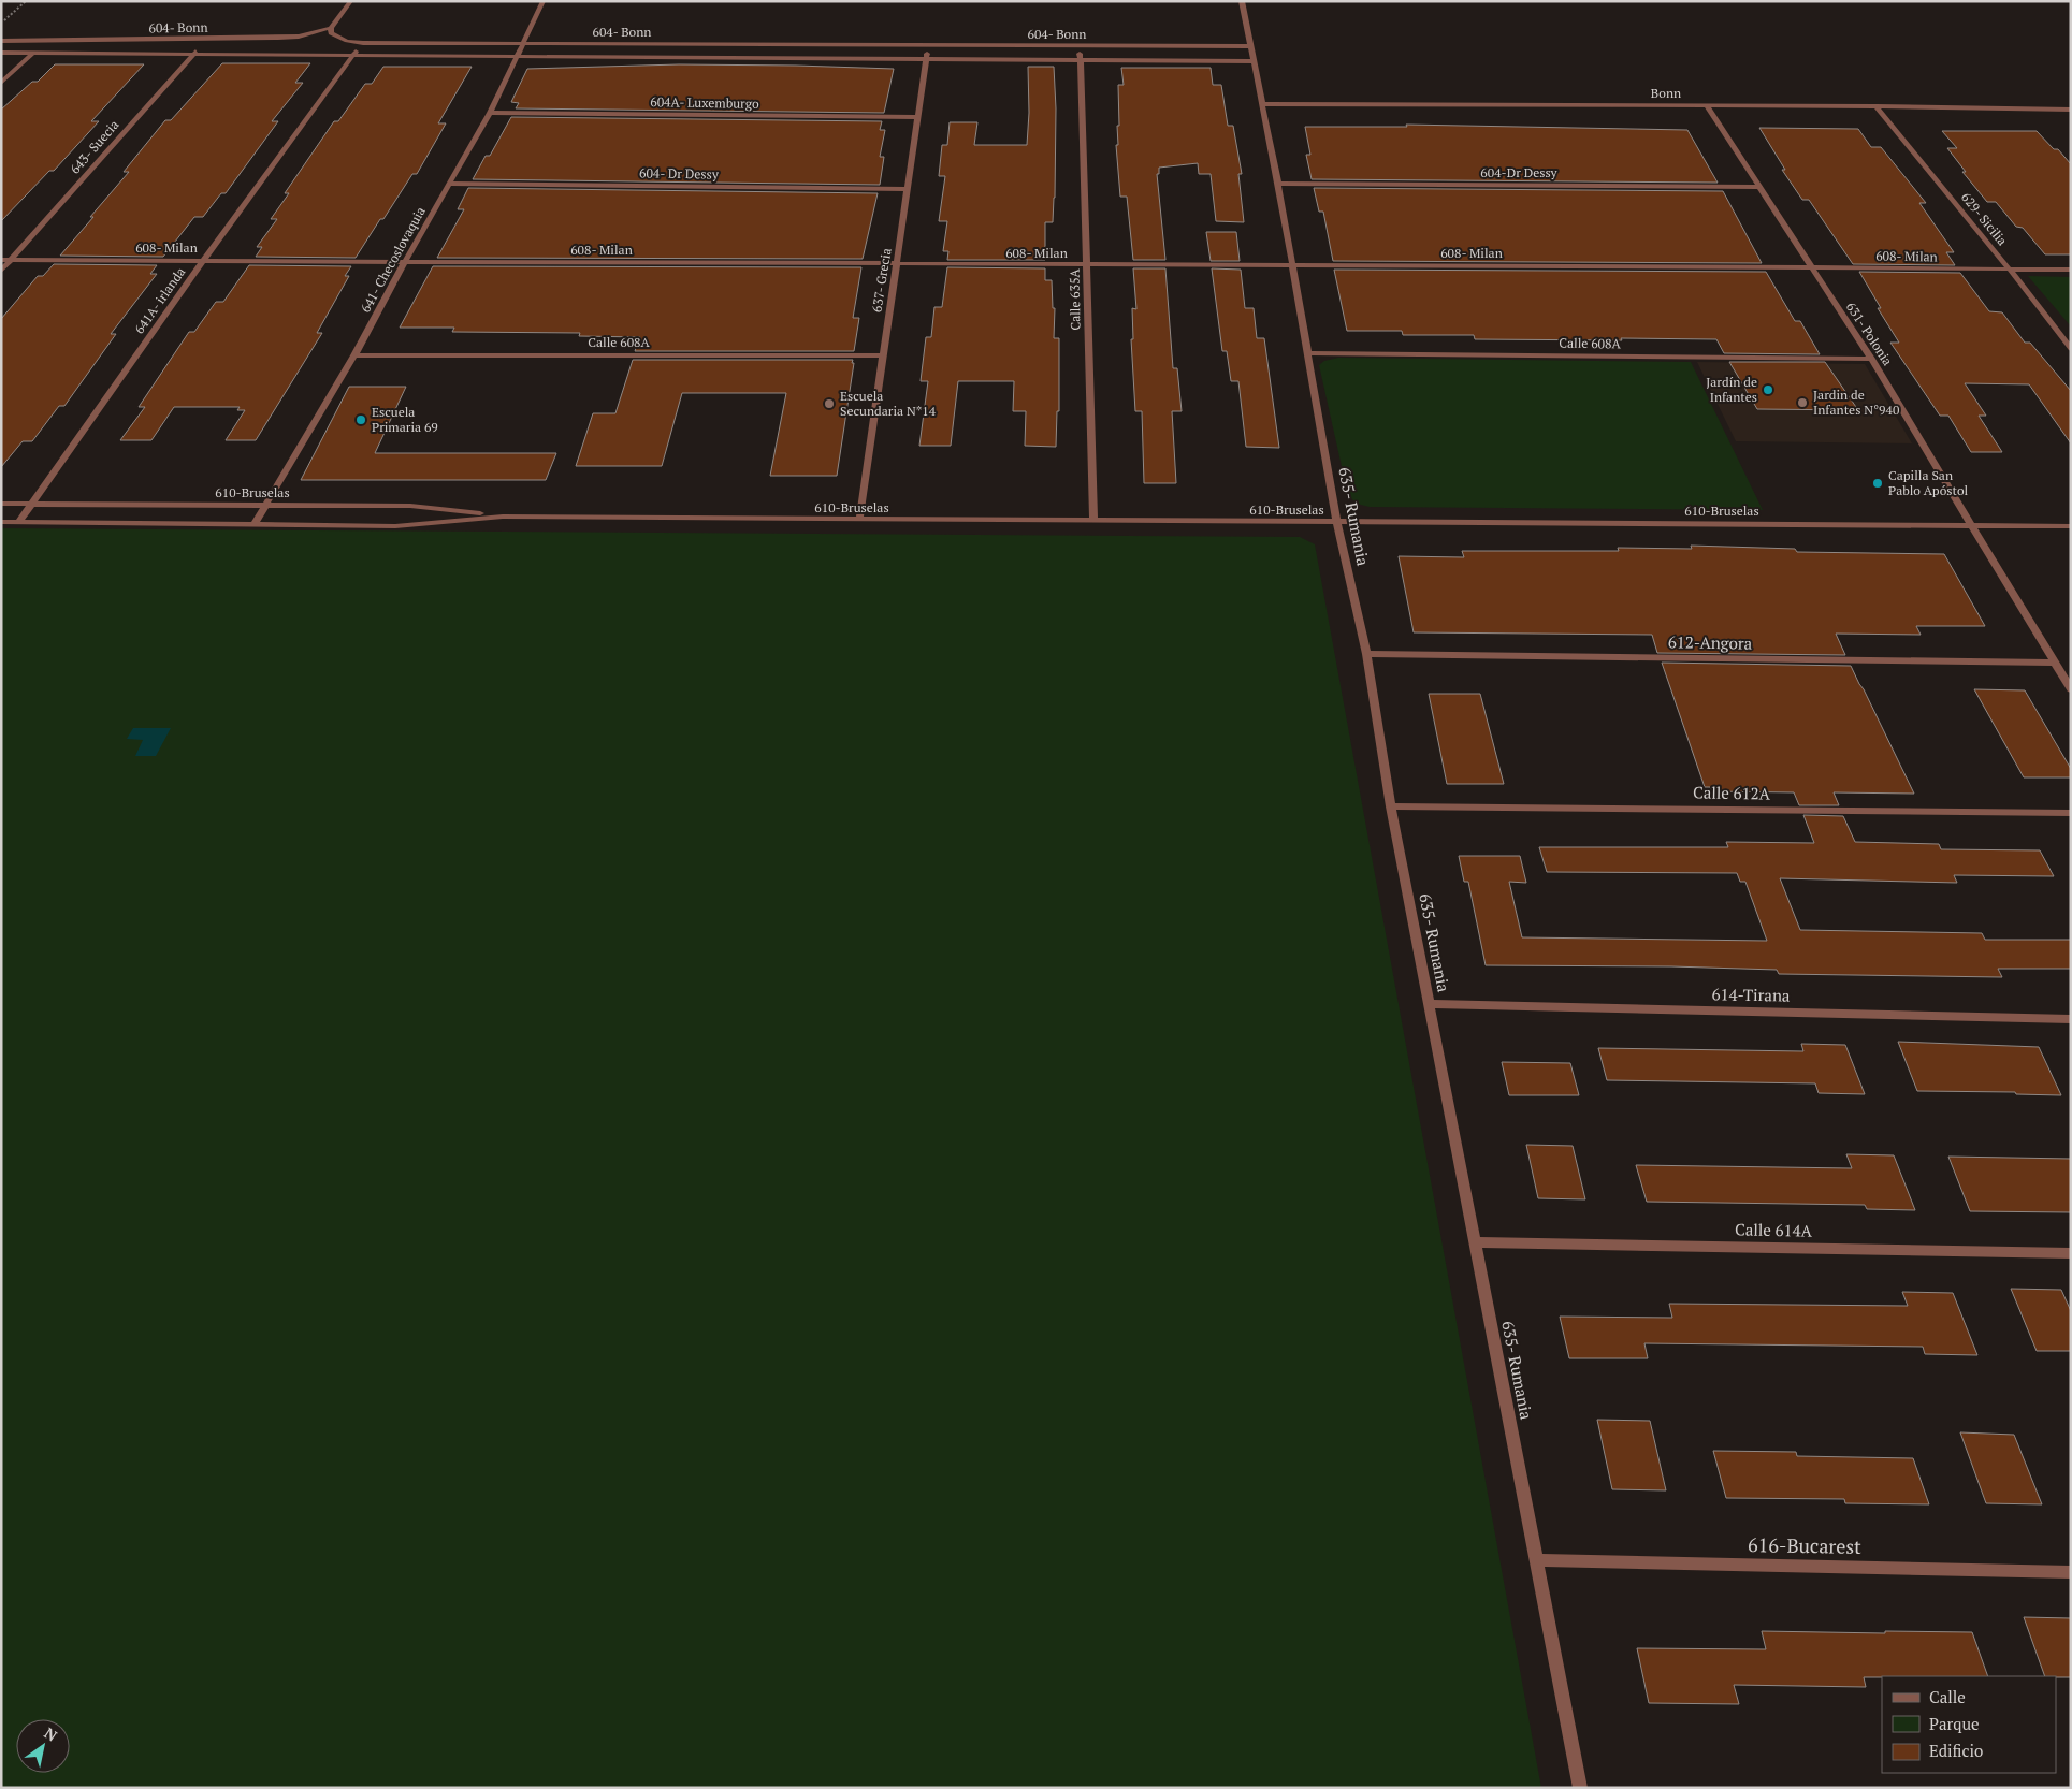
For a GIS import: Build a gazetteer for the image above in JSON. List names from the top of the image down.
{
  "streets": {
    "street": [
      "604- Bonn",
      "Bonn",
      "604A- Luxemburgo",
      "643- Suecia",
      "604-Dr Dessy",
      "604- Dr Dessy",
      "629- Sicilia",
      "608- Milan",
      "641- Checoslovaquia",
      "637- Grecia",
      "Calle 635A",
      "641A- irlanda",
      "631- Polonia",
      "Calle 608A",
      "610-Bruselas",
      "635- Rumania",
      "612-Angora",
      "Calle 612A",
      "614-Tirana",
      "Calle 614A",
      "616-Bucarest"
    ]
  },
  "crossings": [
    ["604- Bonn", "643- Suecia"],
    ["604- Bonn", "641- Checoslovaquia"],
    ["604- Bonn", "637- Grecia"],
    ["604- Bonn", "Calle 635A"],
    ["604- Bonn", "641A- irlanda"],
    ["604- Bonn", "635- Rumania"],
    ["Bonn", "629- Sicilia"],
    ["Bonn", "631- Polonia"],
    ["Bonn", "635- Rumania"],
    ["604A- Luxemburgo", "641- Checoslovaquia"],
    ["604A- Luxemburgo", "637- Grecia"],
    ["643- Suecia", "608- Milan"],
    ["604-Dr Dessy", "631- Polonia"],
    ["604-Dr Dessy", "635- Rumania"],
    ["604- Dr Dessy", "641- Checoslovaquia"],
    ["604- Dr Dessy", "637- Grecia"],
    ["629- Sicilia", "608- Milan"],
    ["608- Milan", "641- Checoslovaquia"],
    ["608- Milan", "637- Grecia"],
    ["608- Milan", "Calle 635A"],
    ["608- Milan", "641A- irlanda"],
    ["608- Milan", "631- Polonia"],
    ["608- Milan", "635- Rumania"],
    ["641- Checoslovaquia", "Calle 608A"],
    ["641- Checoslovaquia", "610-Bruselas"],
    ["637- Grecia", "Calle 608A"],
    ["637- Grecia", "610-Bruselas"],
    ["Calle 635A", "610-Bruselas"],
    ["641A- irlanda", "610-Bruselas"],
    ["631- Polonia", "Calle 608A"],
    ["631- Polonia", "610-Bruselas"],
    ["631- Polonia", "612-Angora"],
    ["Calle 608A", "635- Rumania"],
    ["610-Bruselas", "635- Rumania"],
    ["635- Rumania", "612-Angora"],
    ["635- Rumania", "Calle 612A"],
    ["635- Rumania", "614-Tirana"],
    ["635- Rumania", "Calle 614A"],
    ["635- Rumania", "616-Bucarest"]
  ],
  "places": [
    "Jardín de Infantes",
    "Jardin de Infantes N°940",
    "Escuela Secundaria N*14",
    "Escuela Primaria 69",
    "Capilla San Pablo Apóstol"
  ],
  "legend": ["Calle", "Parque", "Edificio"],
  "north": "top right"
}
